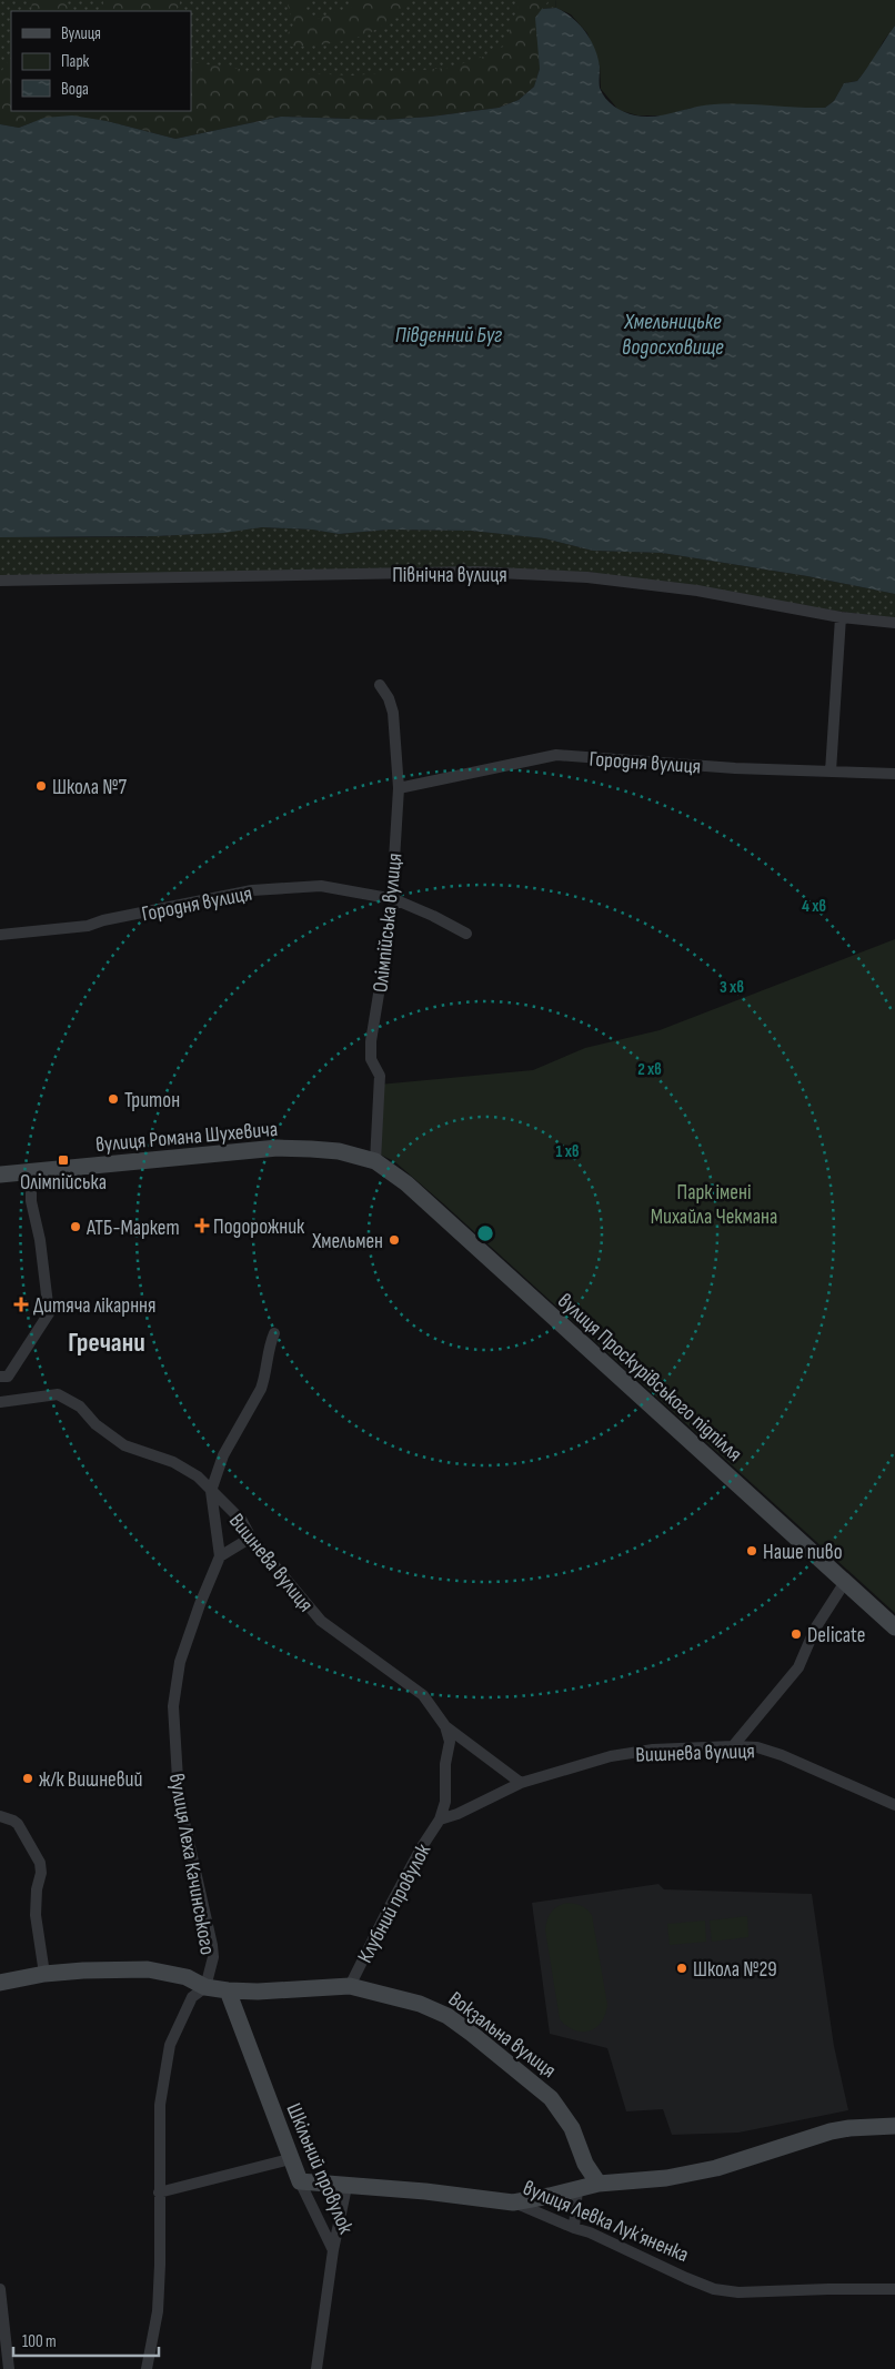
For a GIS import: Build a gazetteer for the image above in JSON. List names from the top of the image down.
{
  "streets": {
    "street": [
      "Північна вулиця",
      "Городня вулиця",
      "Олімпійська вулиця",
      "вулиця Романа Шухевича",
      "вулиця Проскурівського підпілля",
      "Вишнева вулиця",
      "вулиця Леха Качинського",
      "Клубний провулок",
      "Вокзальна вулиця",
      "Шкільний провулок",
      "вулиця Левка Лукʼяненка"
    ]
  },
  "crossings": [
    ["Городня вулиця", "Олімпійська вулиця"],
    ["Олімпійська вулиця", "вулиця Романа Шухевича"],
    ["Олімпійська вулиця", "вулиця Проскурівського підпілля"],
    ["вулиця Романа Шухевича", "вулиця Проскурівського підпілля"],
    ["Вишнева вулиця", "Клубний провулок"],
    ["вулиця Леха Качинського", "Вокзальна вулиця"],
    ["Клубний провулок", "Вокзальна вулиця"],
    ["Вокзальна вулиця", "Шкільний провулок"],
    ["Шкільний провулок", "вулиця Левка Лукʼяненка"]
  ],
  "districts": ["Гречани"],
  "water": ["Хмельницьке водосховище", "Південний Буг"],
  "parks": ["Парк імені Михайла Чекмана"],
  "places": {
    "other": [
      "Школа №7",
      "Тритон",
      "АТБ-Маркет",
      "Хмельмен",
      "Наше пиво",
      "Delicate",
      "ж/к Вишневий",
      "Школа №29"
    ],
    "transit": ["Олiмпiйська"],
    "health": ["Подорожник", "Дитяча лікарння"]
  },
  "legend": ["Вулиця", "Парк", "Вода"],
  "scale_bar": "100 m",
  "rings": [
    "4 хв",
    "3 хв",
    "2 хв",
    "1 хв"
  ]
}
